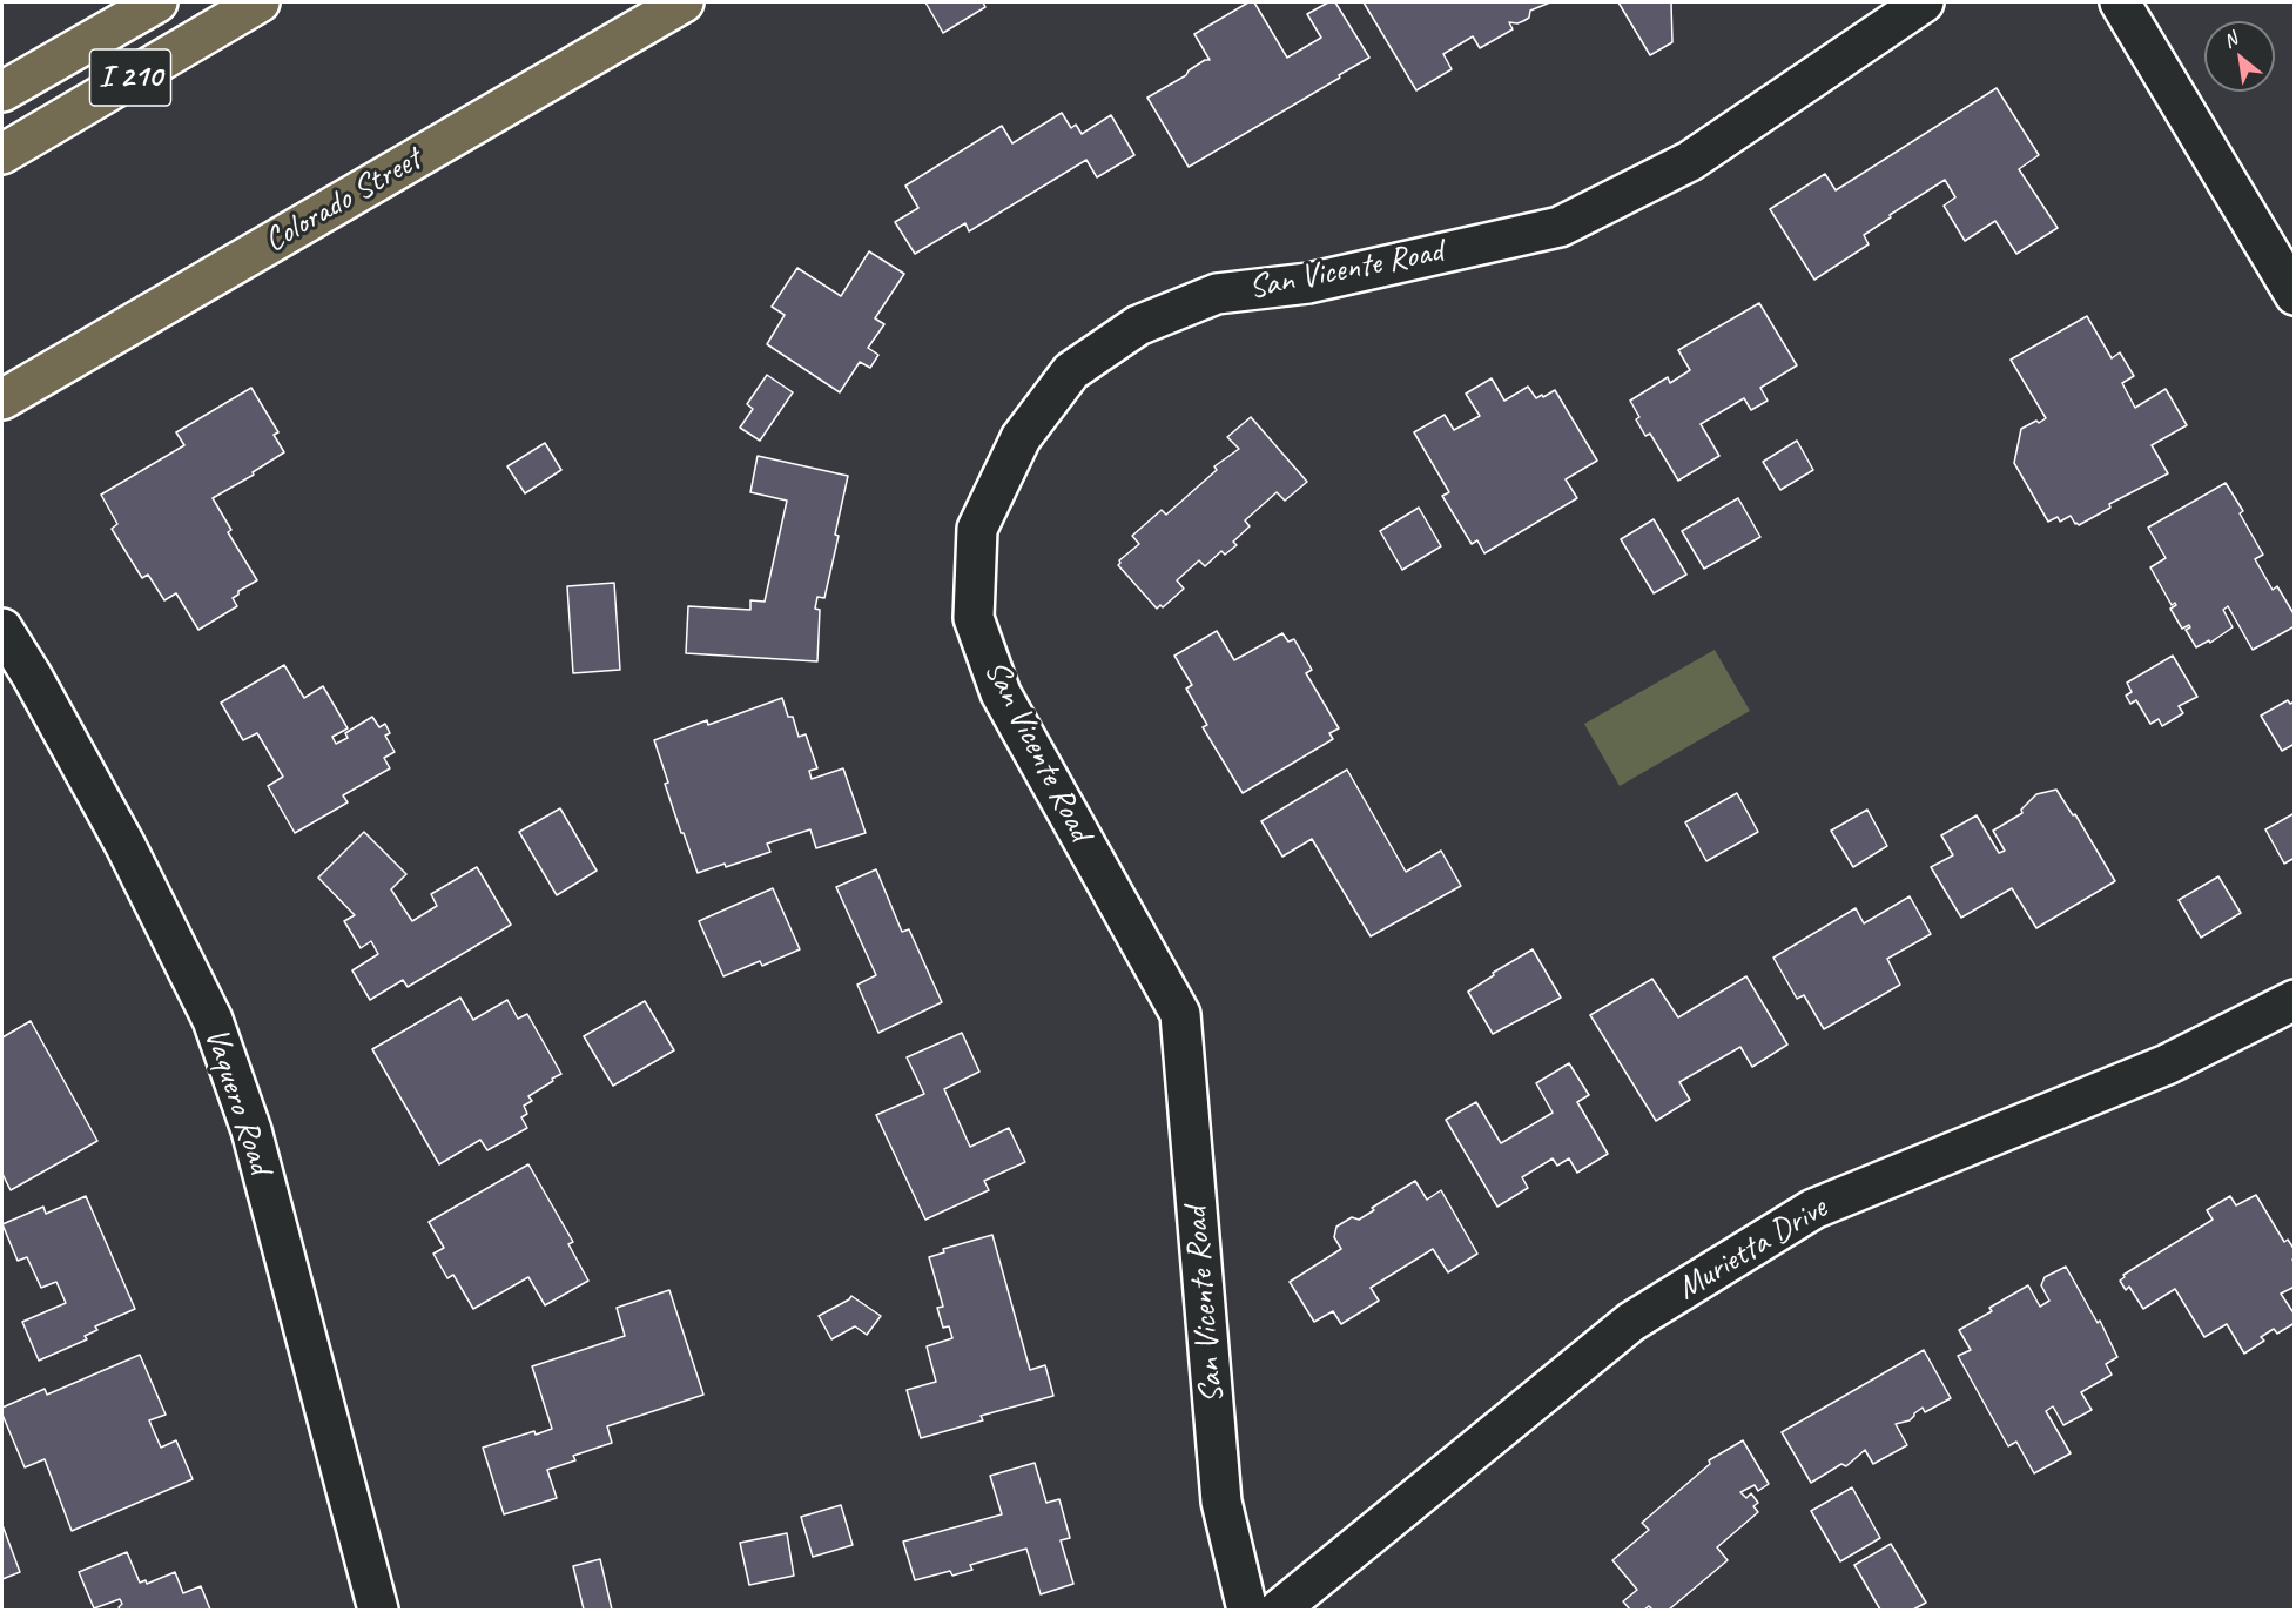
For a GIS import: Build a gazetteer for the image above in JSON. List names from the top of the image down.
{
  "streets": {
    "main road": ["I 210", "Colorado Street"],
    "street": ["San Vicente Road", "Vaquero Road", "Murietta Drive"]
  },
  "north": "top left"
}
